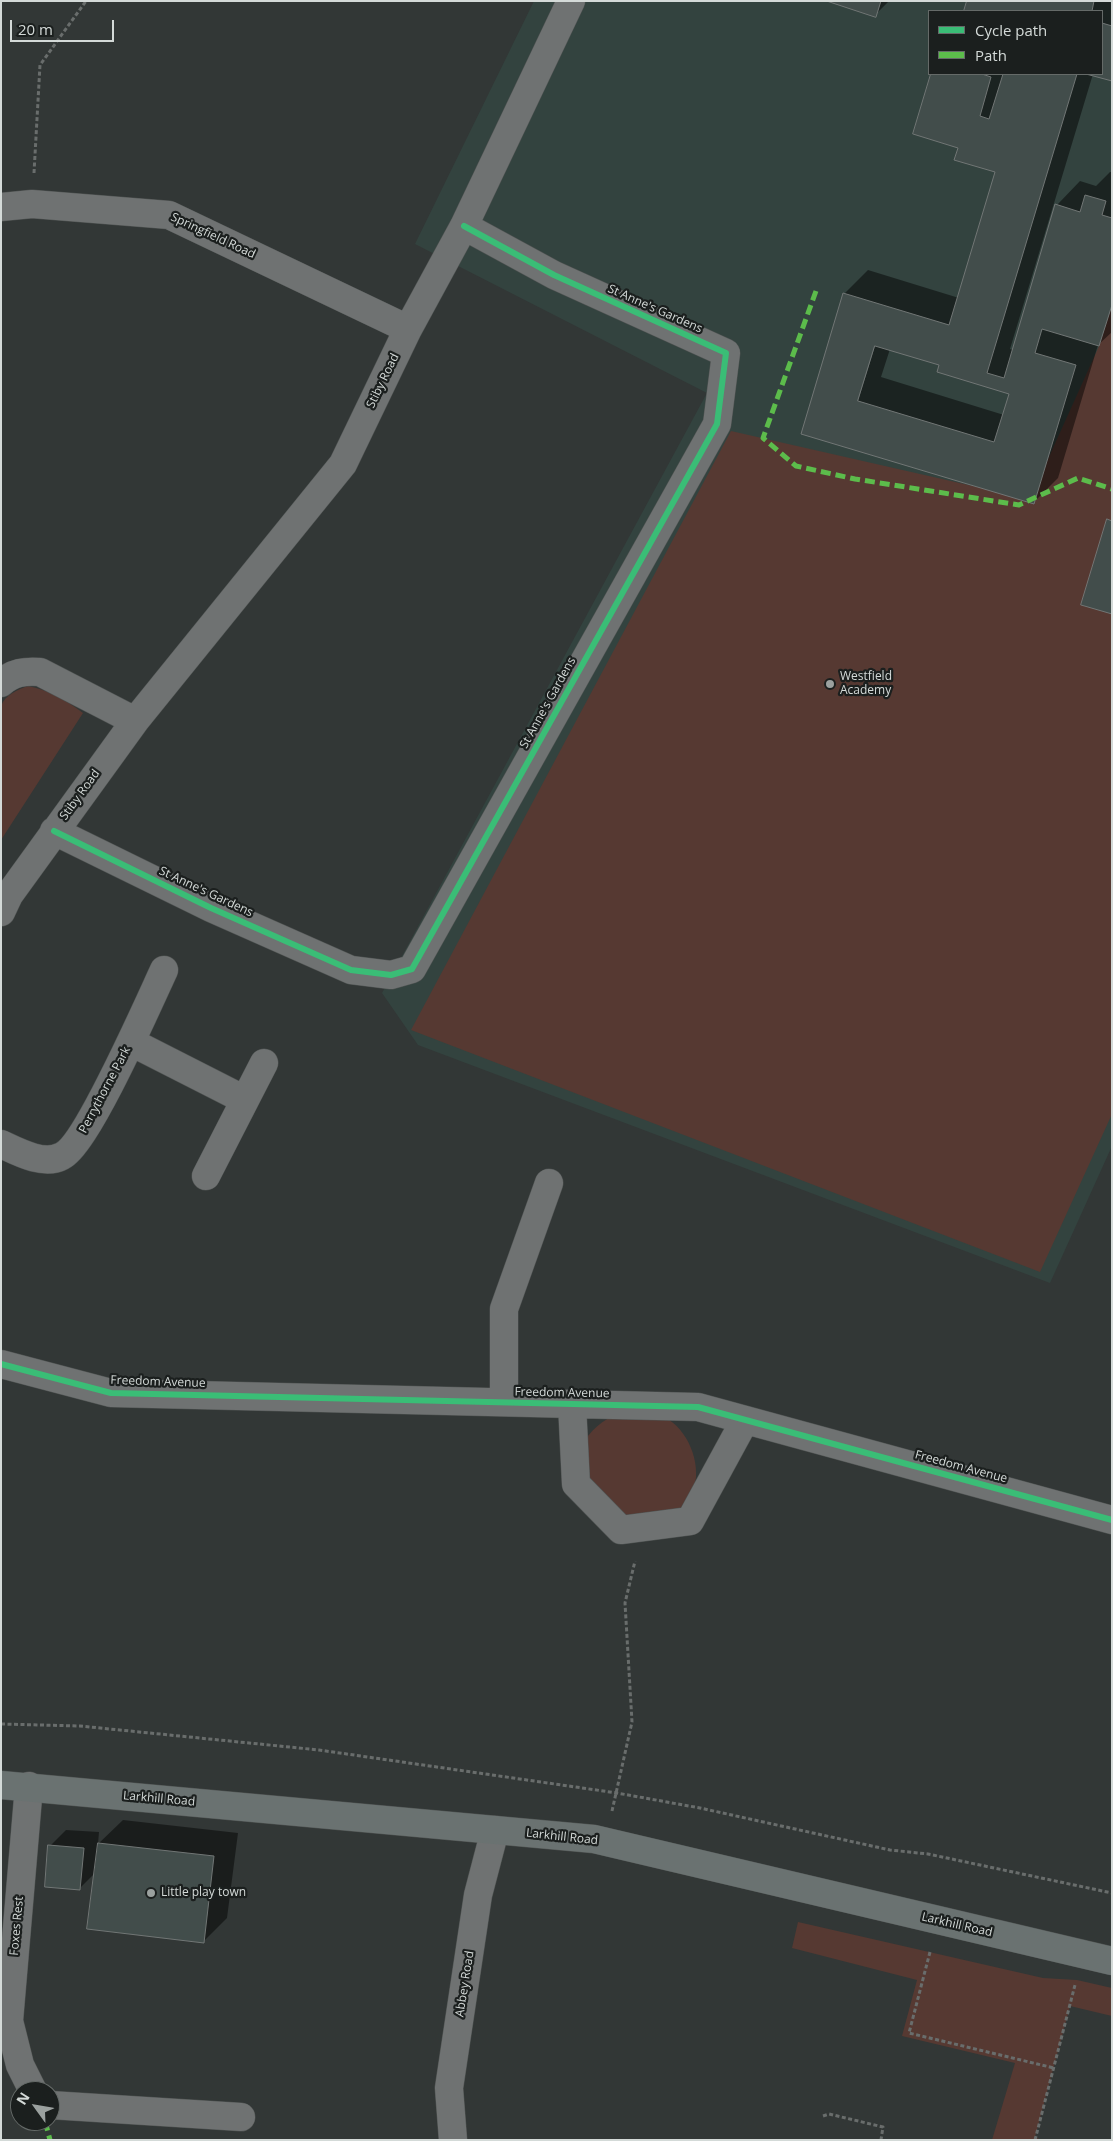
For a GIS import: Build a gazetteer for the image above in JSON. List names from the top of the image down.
{
  "streets": {
    "street": [
      "Springfield Road",
      "St Anne's Gardens",
      "Stiby Road",
      "Perrythorne Park",
      "Freedom Avenue",
      "Larkhill Road",
      "Foxes Rest",
      "Abbey Road"
    ]
  },
  "crossings": [
    ["Springfield Road", "Stiby Road"],
    ["St Anne's Gardens", "Stiby Road"],
    ["Larkhill Road", "Foxes Rest"],
    ["Larkhill Road", "Abbey Road"]
  ],
  "places": ["Westfield Academy", "Little play town"],
  "legend": ["Cycle path", "Path"],
  "scale_bar": "20 m",
  "north": "top left"
}
